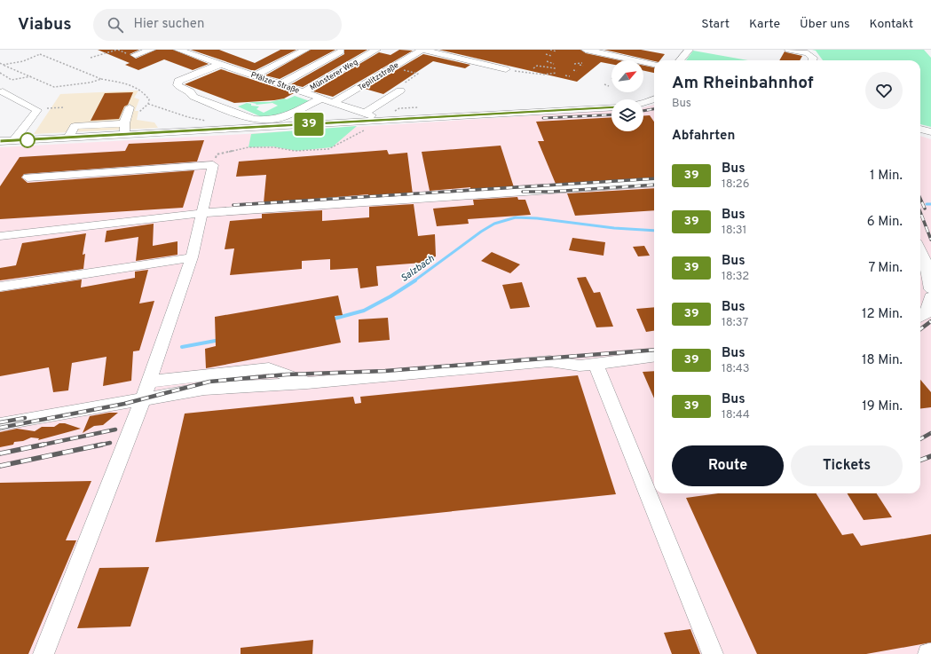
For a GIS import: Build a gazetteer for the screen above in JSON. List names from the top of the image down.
{
  "streets": {
    "street": ["Münsterer Weg", "Teplitzstraße", "Pfälzer Straße"]
  },
  "crossings": [
    ["Münsterer Weg", "Pfälzer Straße"],
    ["Teplitzstraße", "Pfälzer Straße"]
  ],
  "water": ["Salzbach"],
  "lines": ["bus line 39"],
  "north": "top right",
  "page": {
    "header": "Viabus",
    "search": "Hier suchen",
    "nav": [
      "Start",
      "Karte",
      "Über uns",
      "Kontakt"
    ],
    "on_map": "39",
    "heading": [
      ["Am Rheinbahnhof", "Bus"],
      "Abfahrten"
    ],
    "list": [
      {
        "mark": "39",
        "name": "Bus",
        "note": "18:26",
        "value": "1 Min."
      },
      {
        "mark": "39",
        "name": "Bus",
        "note": "18:31",
        "value": "6 Min."
      },
      {
        "mark": "39",
        "name": "Bus",
        "note": "18:32",
        "value": "7 Min."
      },
      {
        "mark": "39",
        "name": "Bus",
        "note": "18:37",
        "value": "12 Min."
      },
      {
        "mark": "39",
        "name": "Bus",
        "note": "18:43",
        "value": "18 Min."
      },
      {
        "mark": "39",
        "name": "Bus",
        "note": "18:44",
        "value": "19 Min."
      }
    ],
    "buttons": ["Route", "Tickets"]
  }
}
